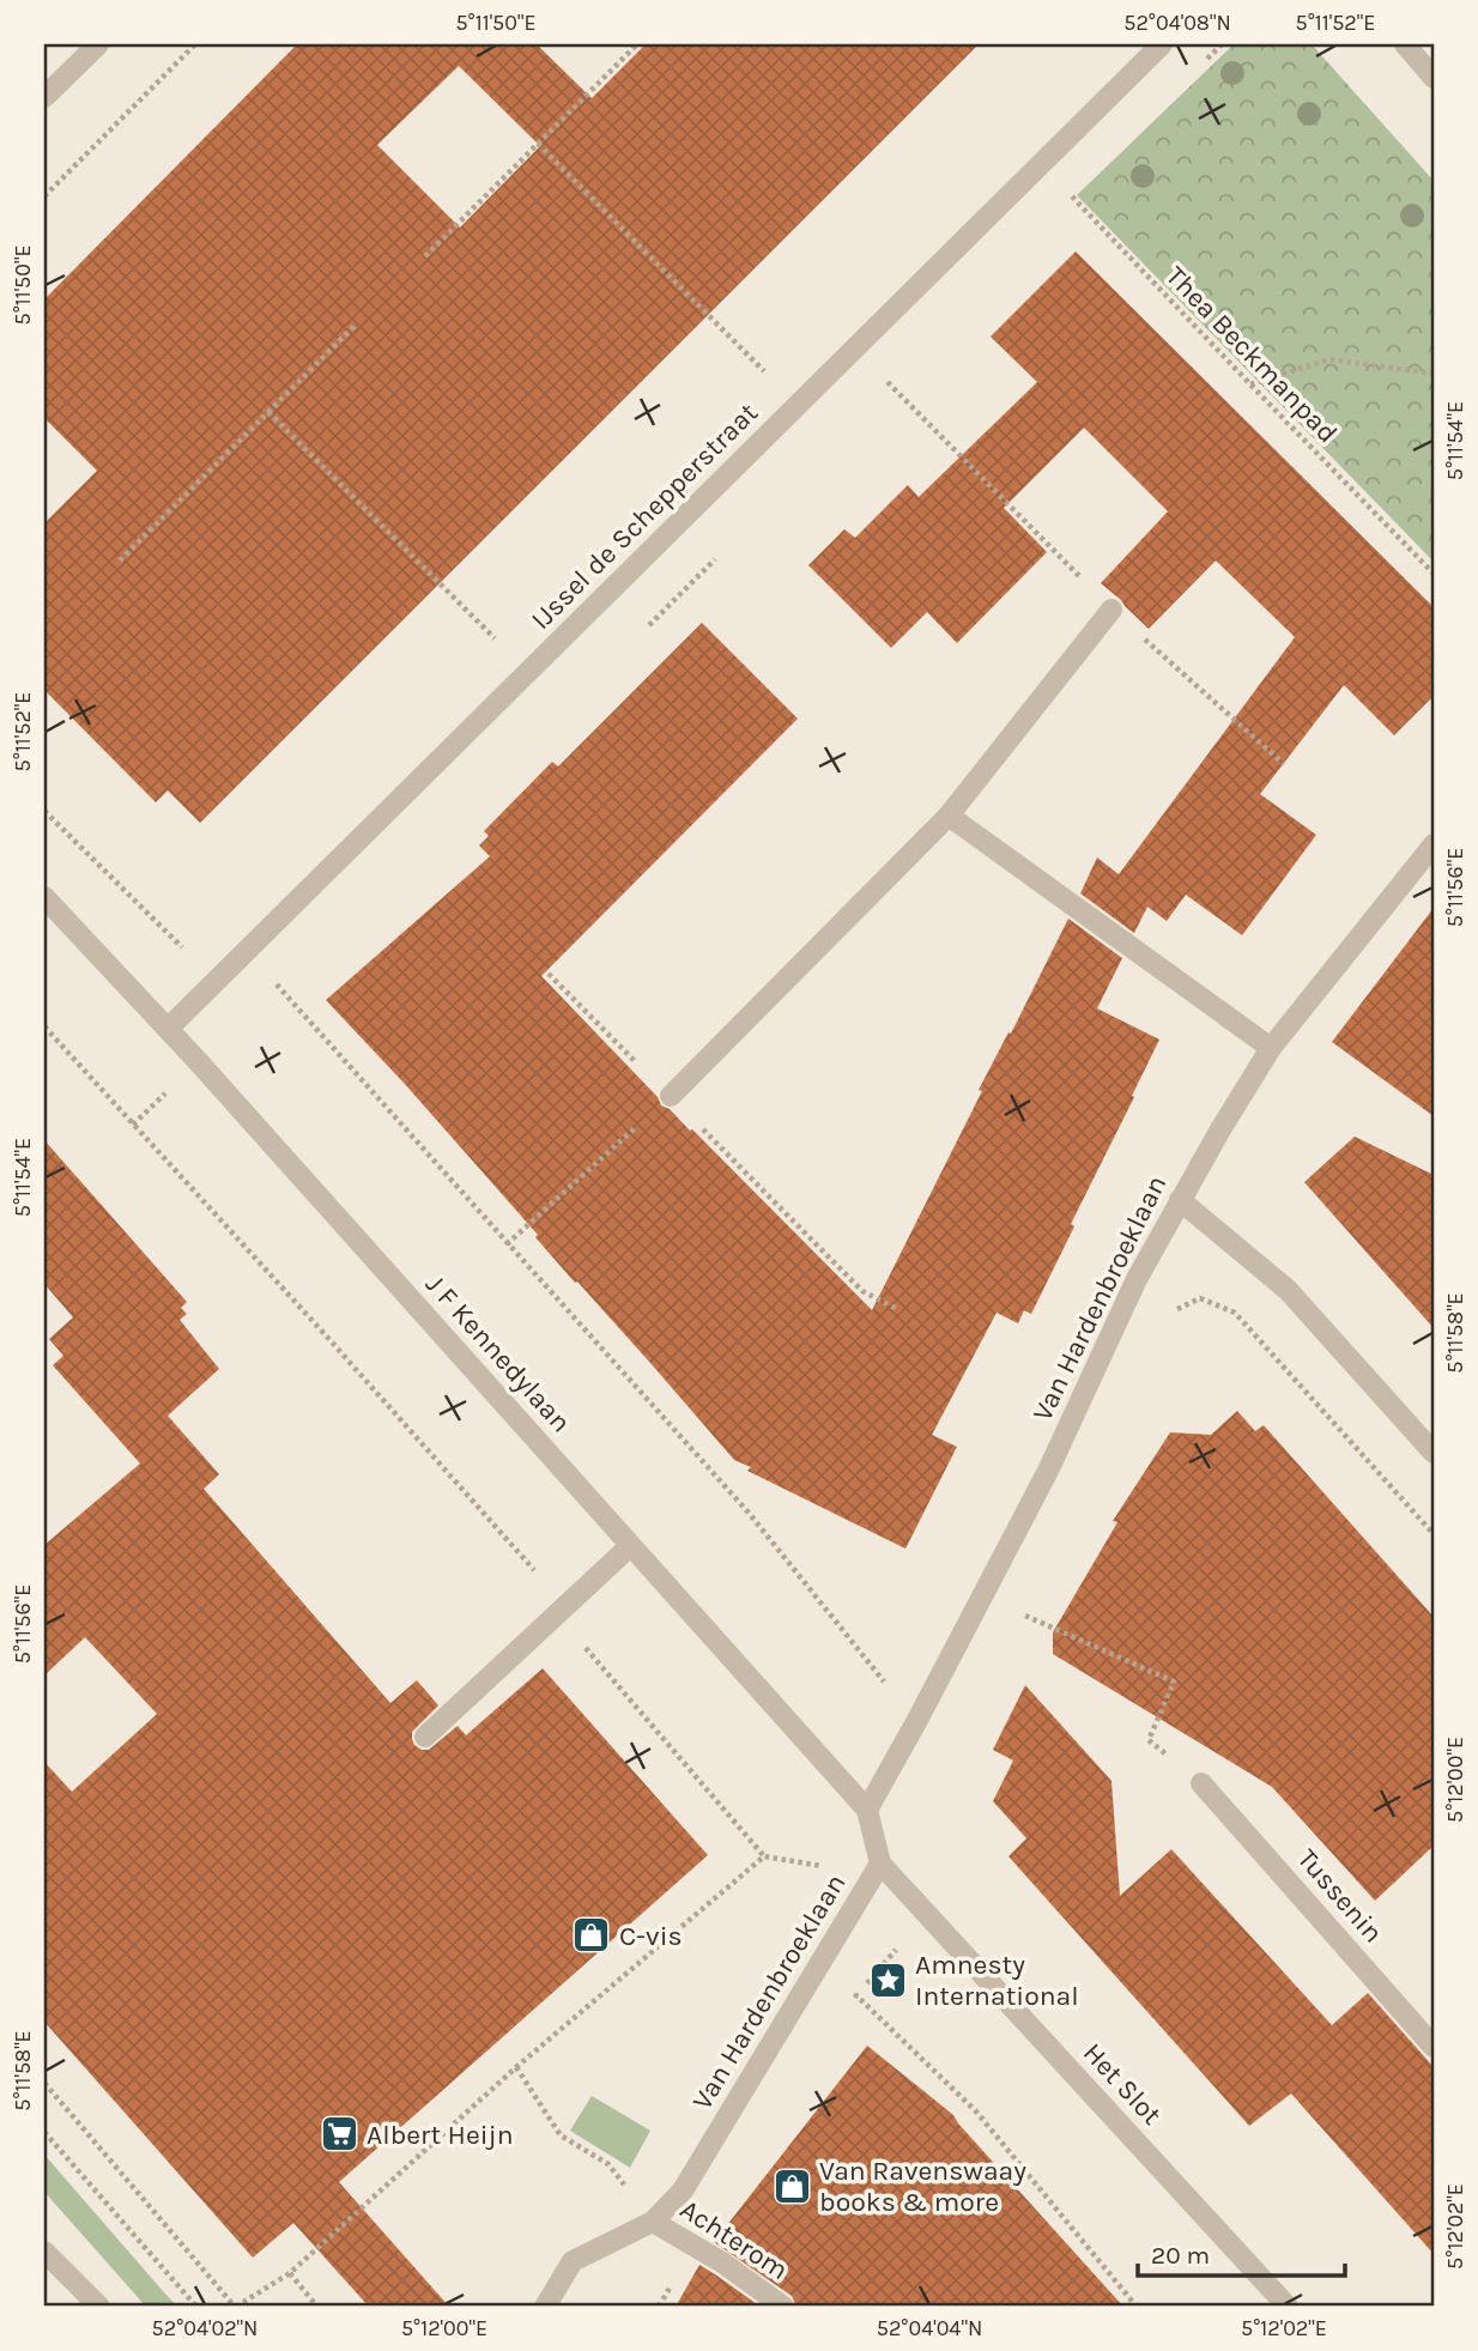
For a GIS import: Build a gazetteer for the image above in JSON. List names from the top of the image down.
{
  "streets": {
    "street": [
      "IJssel de Schepperstraat",
      "Van Hardenbroeklaan",
      "J F Kennedylaan",
      "Tussenin",
      "Het Slot",
      "Achterom"
    ],
    "path": ["Thea Beckmanpad"]
  },
  "crossings": [
    ["Thea Beckmanpad", "IJssel de Schepperstraat"],
    ["IJssel de Schepperstraat", "J F Kennedylaan"],
    ["Van Hardenbroeklaan", "J F Kennedylaan"],
    ["Van Hardenbroeklaan", "Het Slot"],
    ["Van Hardenbroeklaan", "Achterom"],
    ["J F Kennedylaan", "Het Slot"]
  ],
  "places": {
    "shop": ["C-vis", "Van Ravenswaay books & more"],
    "place": ["Amnesty International"],
    "supermarket": ["Albert Heijn"]
  },
  "scale_bar": "20 m",
  "coordinates": [
    "5°11'50\"E",
    "52°04'08\"N",
    "5°11'52\"E",
    "5°11'54\"E",
    "5°11'56\"E",
    "5°11'58\"E",
    "5°12'00\"E",
    "5°12'02\"E",
    "52°04'02\"N",
    "52°04'04\"N"
  ]
}
